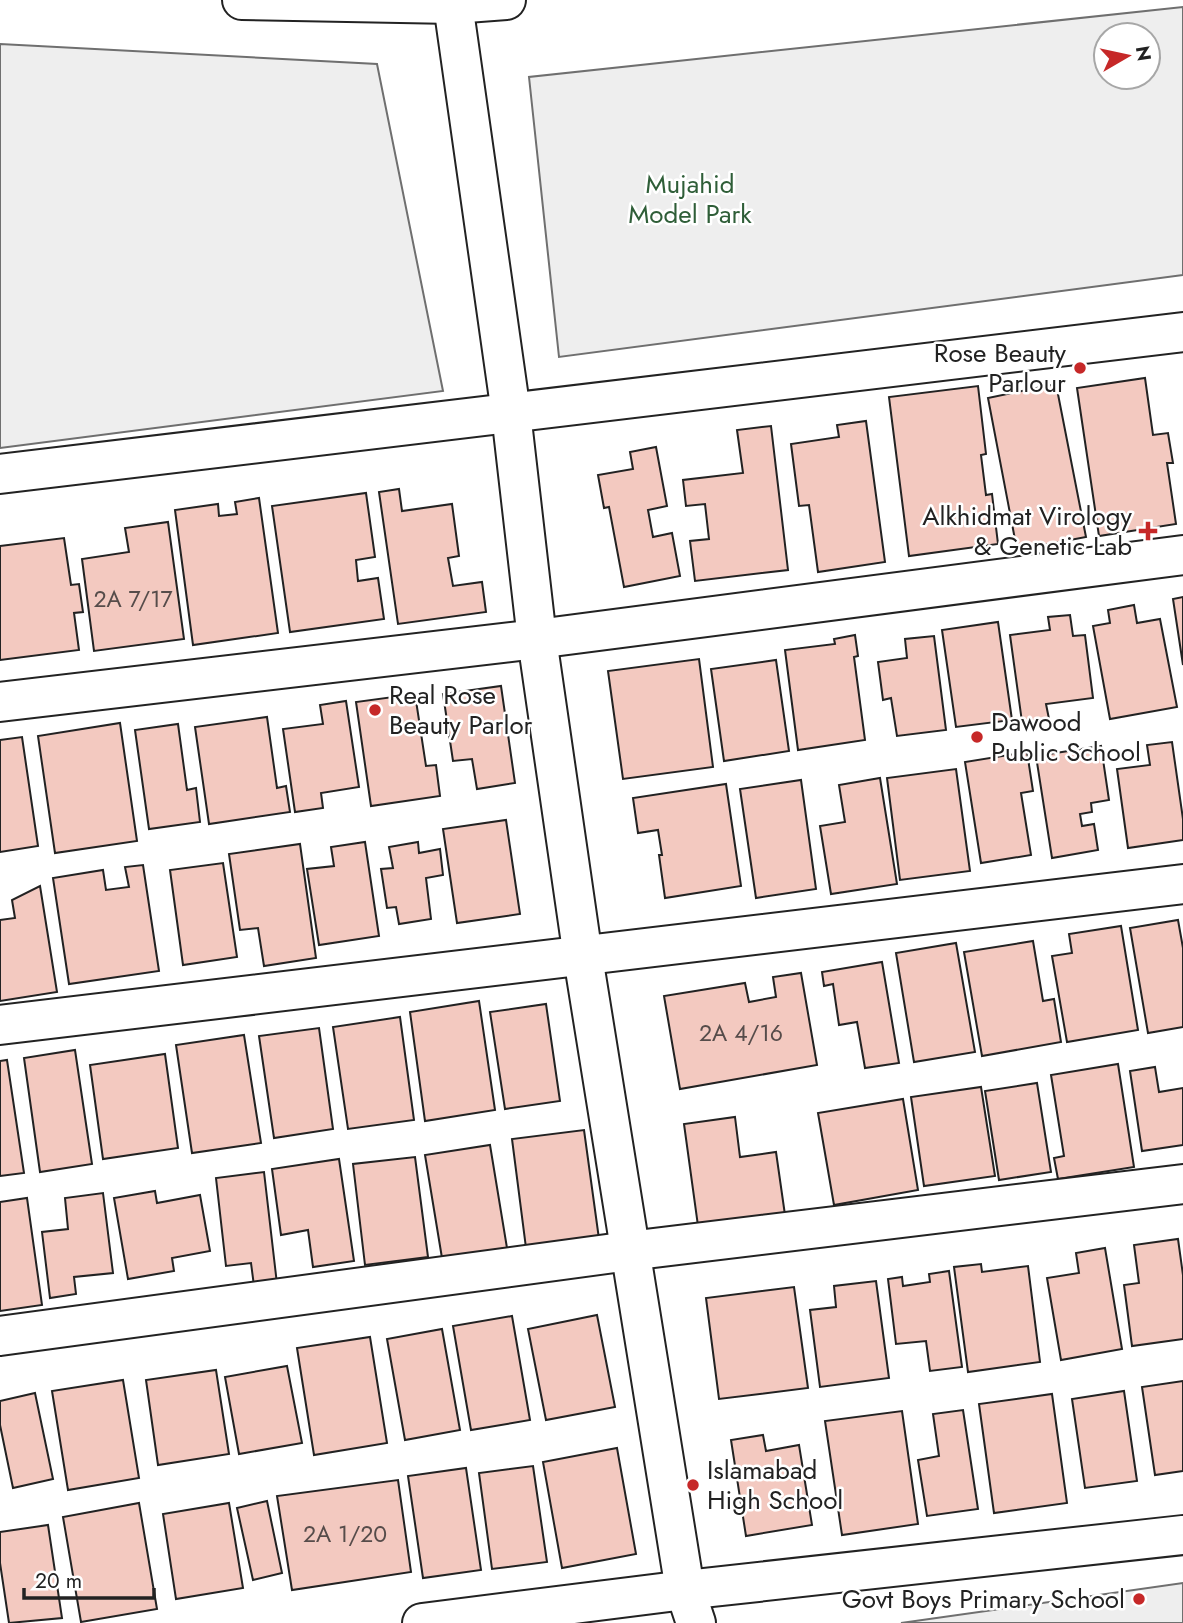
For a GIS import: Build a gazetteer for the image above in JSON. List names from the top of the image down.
{
  "parks": ["Mujahid Model Park"],
  "places": {
    "other": [
      "Rose Beauty Parlour",
      "Real Rose Beauty Parlor",
      "Dawood Public School",
      "Islamabad High School",
      "Govt Boys Primary School"
    ],
    "health": ["Alkhidmat Virology & Genetic Lab"]
  },
  "house_numbers": ["2A 7/17", "2A 4/16", "2A 1/20"],
  "scale_bar": "20 m",
  "north": "right"
}
